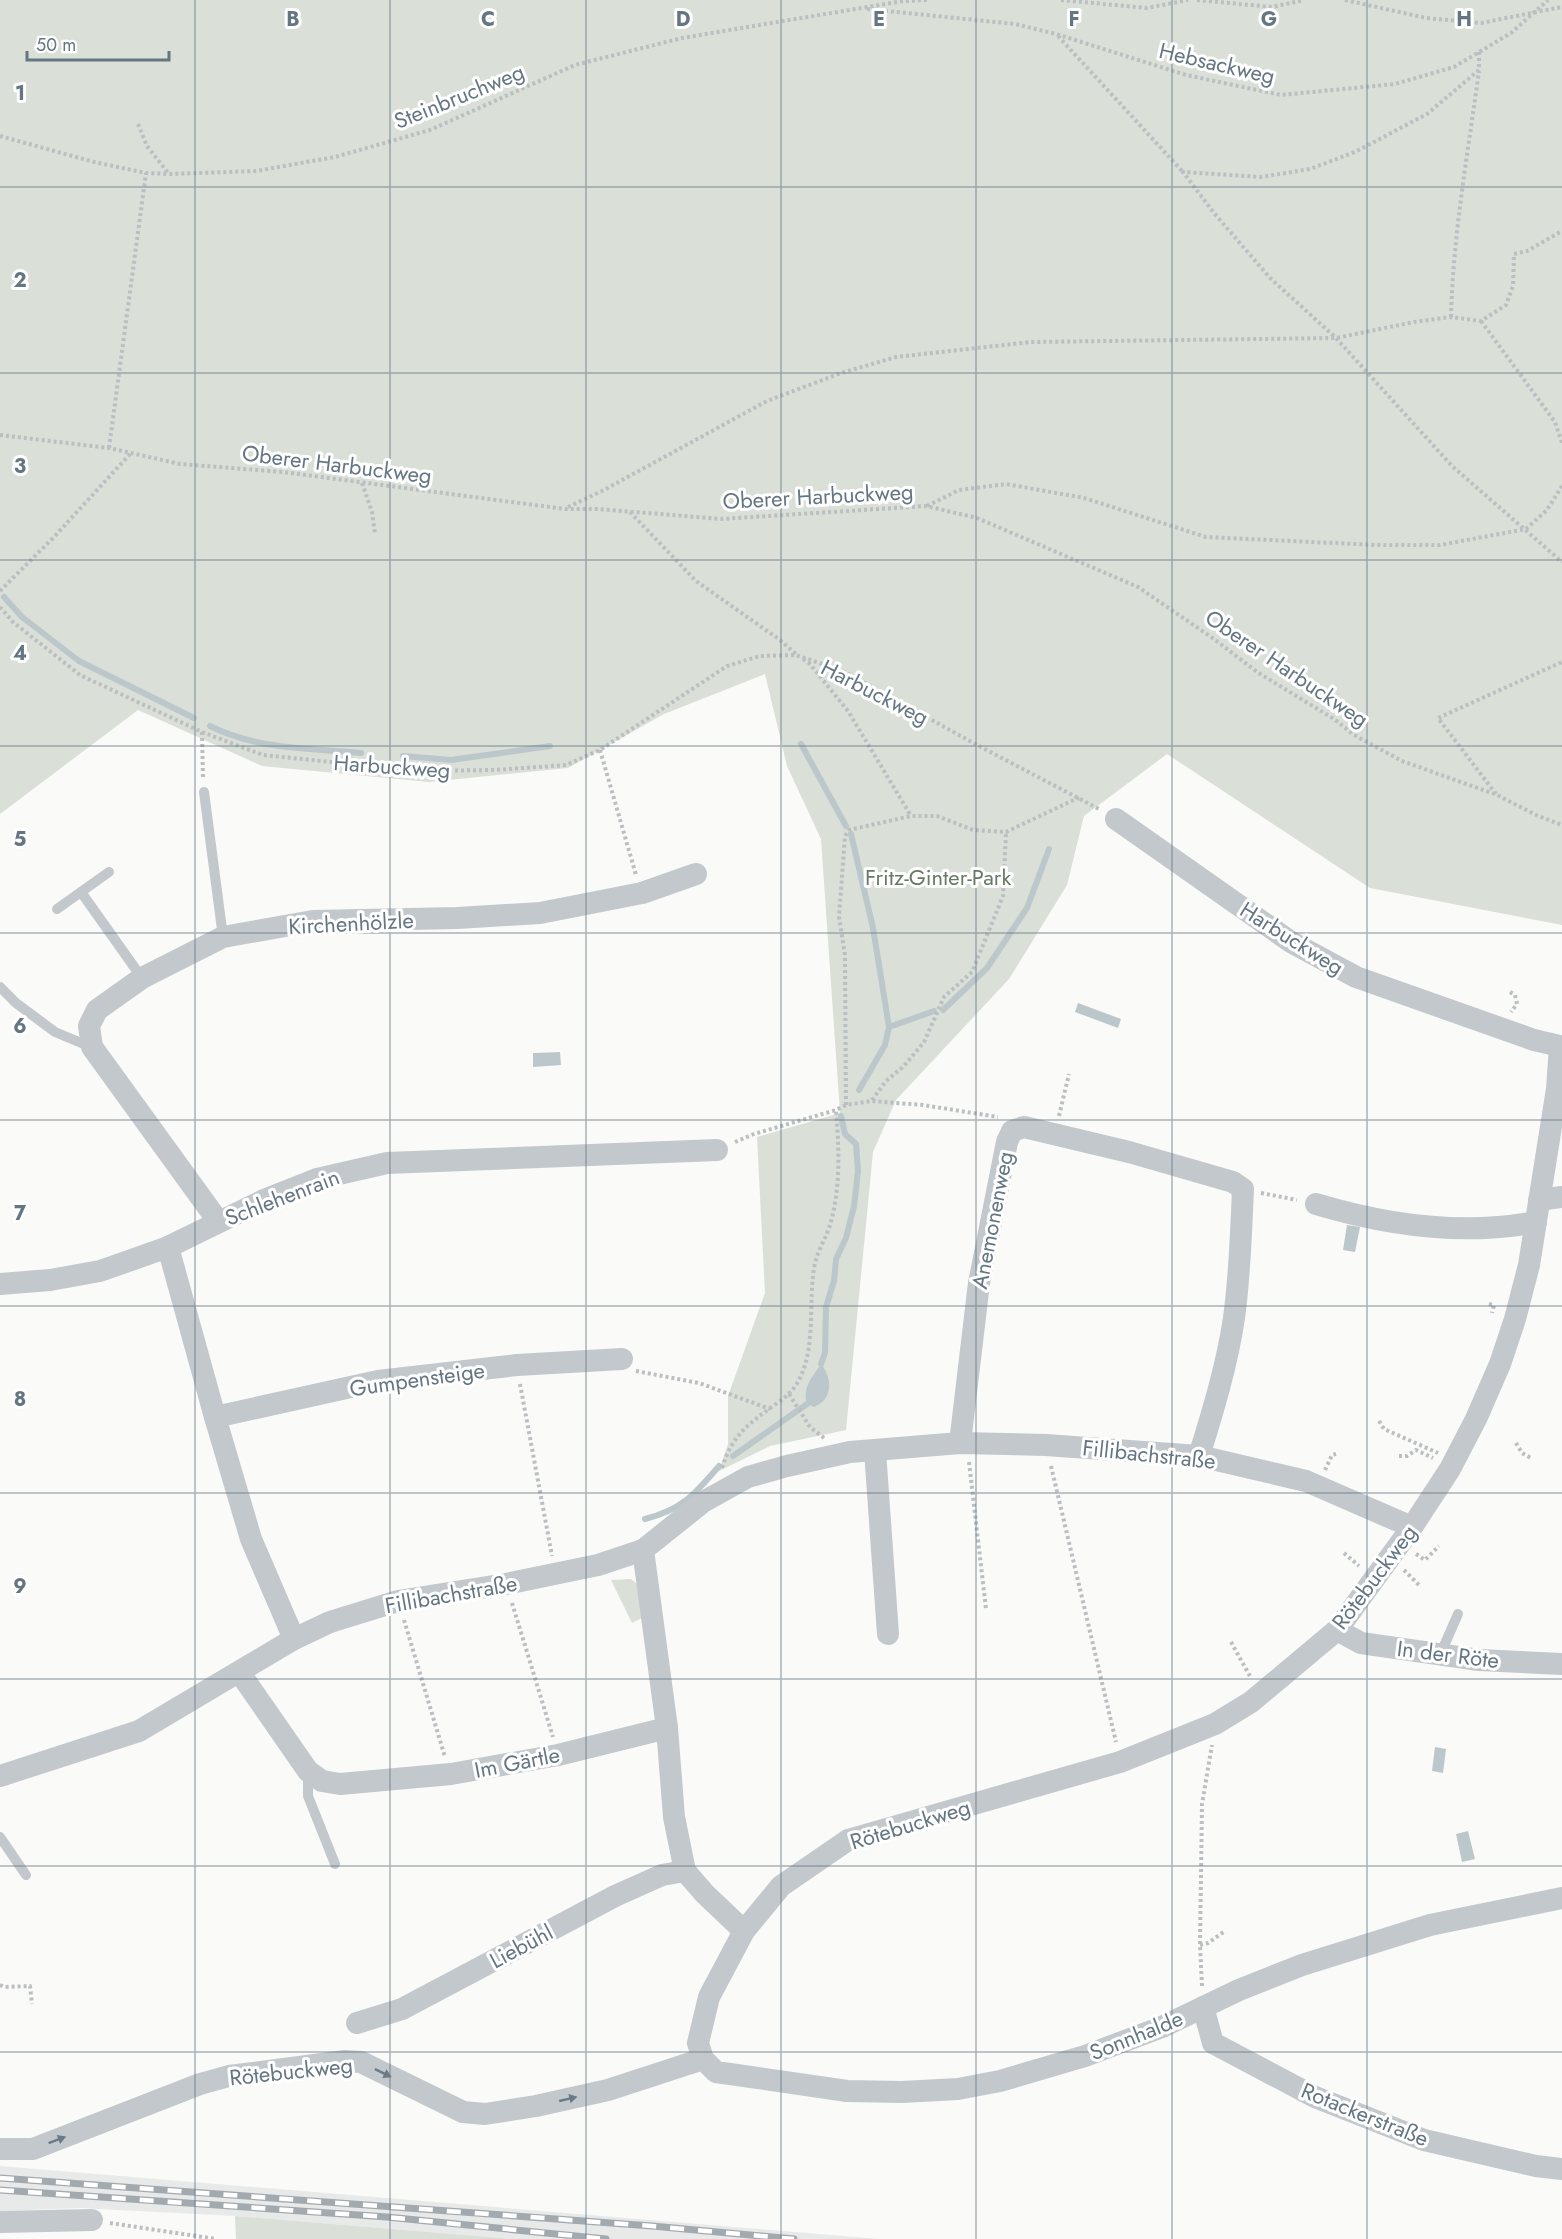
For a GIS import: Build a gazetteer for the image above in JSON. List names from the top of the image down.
{
  "streets": {
    "street": [
      "Harbuckweg",
      "Kirchenhölzle",
      "Schlehenrain",
      "Anemonenweg",
      "Gumpensteige",
      "Fillibachstraße",
      "Rötebuckweg",
      "In der Röte",
      "Im Gärtle",
      "Liebühl",
      "Sonnhalde",
      "Rotackerstraße"
    ],
    "path": ["Hebsackweg", "Steinbruchweg", "Oberer Harbuckweg"]
  },
  "crossings": [
    ["Hebsackweg", "Steinbruchweg"],
    ["Harbuckweg", "Rötebuckweg"],
    ["Anemonenweg", "Fillibachstraße"],
    ["Fillibachstraße", "Rötebuckweg"],
    ["Rötebuckweg", "In der Röte"],
    ["Rötebuckweg", "Sonnhalde"],
    ["Sonnhalde", "Rotackerstraße"]
  ],
  "parks": ["Fritz-Ginter-Park"],
  "scale_bar": "50 m",
  "grid": {
    "columns": [
      "B",
      "C",
      "D",
      "E",
      "F",
      "G",
      "H"
    ],
    "rows": [
      "1",
      "2",
      "3",
      "4",
      "5",
      "6",
      "7",
      "8",
      "9"
    ]
  }
}
